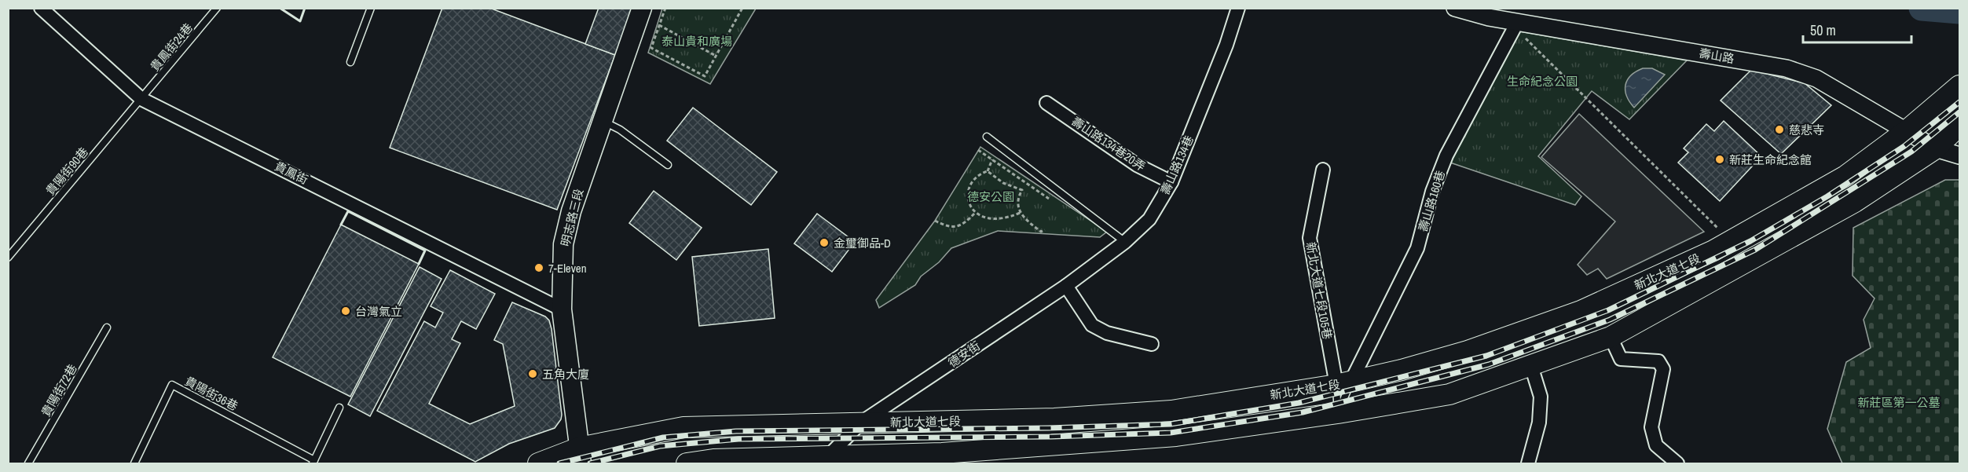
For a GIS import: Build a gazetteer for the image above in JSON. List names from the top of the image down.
{
  "streets": {
    "main road": ["明志路三段", "新北大道七段"],
    "street": [
      "壽山路",
      "壽山路134巷20弄",
      "壽山路134巷",
      "貴鳳街",
      "壽山路160巷",
      "新北大道七段105巷",
      "德安街"
    ],
    "lane": [
      "貴鳳街24巷",
      "貴陽街90巷",
      "貴陽街72巷",
      "貴陽街36巷"
    ]
  },
  "crossings": [
    ["貴鳳街24巷", "貴陽街90巷"],
    ["貴鳳街24巷", "貴鳳街"],
    ["壽山路", "壽山路160巷"],
    ["壽山路", "新北大道七段"],
    ["壽山路134巷20弄", "壽山路134巷"],
    ["壽山路134巷", "德安街"],
    ["貴陽街90巷", "貴鳳街"],
    ["貴鳳街", "明志路三段"],
    ["壽山路160巷", "新北大道七段"],
    ["壽山路160巷", "新北大道七段105巷"],
    ["明志路三段", "新北大道七段"],
    ["新北大道七段", "新北大道七段105巷"],
    ["新北大道七段", "德安街"]
  ],
  "parks": [
    "泰山貴和廣場",
    "生命紀念公園",
    "德安公園",
    "新莊區第一公墓"
  ],
  "places": [
    "慈悲寺",
    "新莊生命紀念館",
    "金璽御品-D",
    "7-Eleven",
    "台灣氣立",
    "五角大廈"
  ],
  "scale_bar": "50 m"
}
